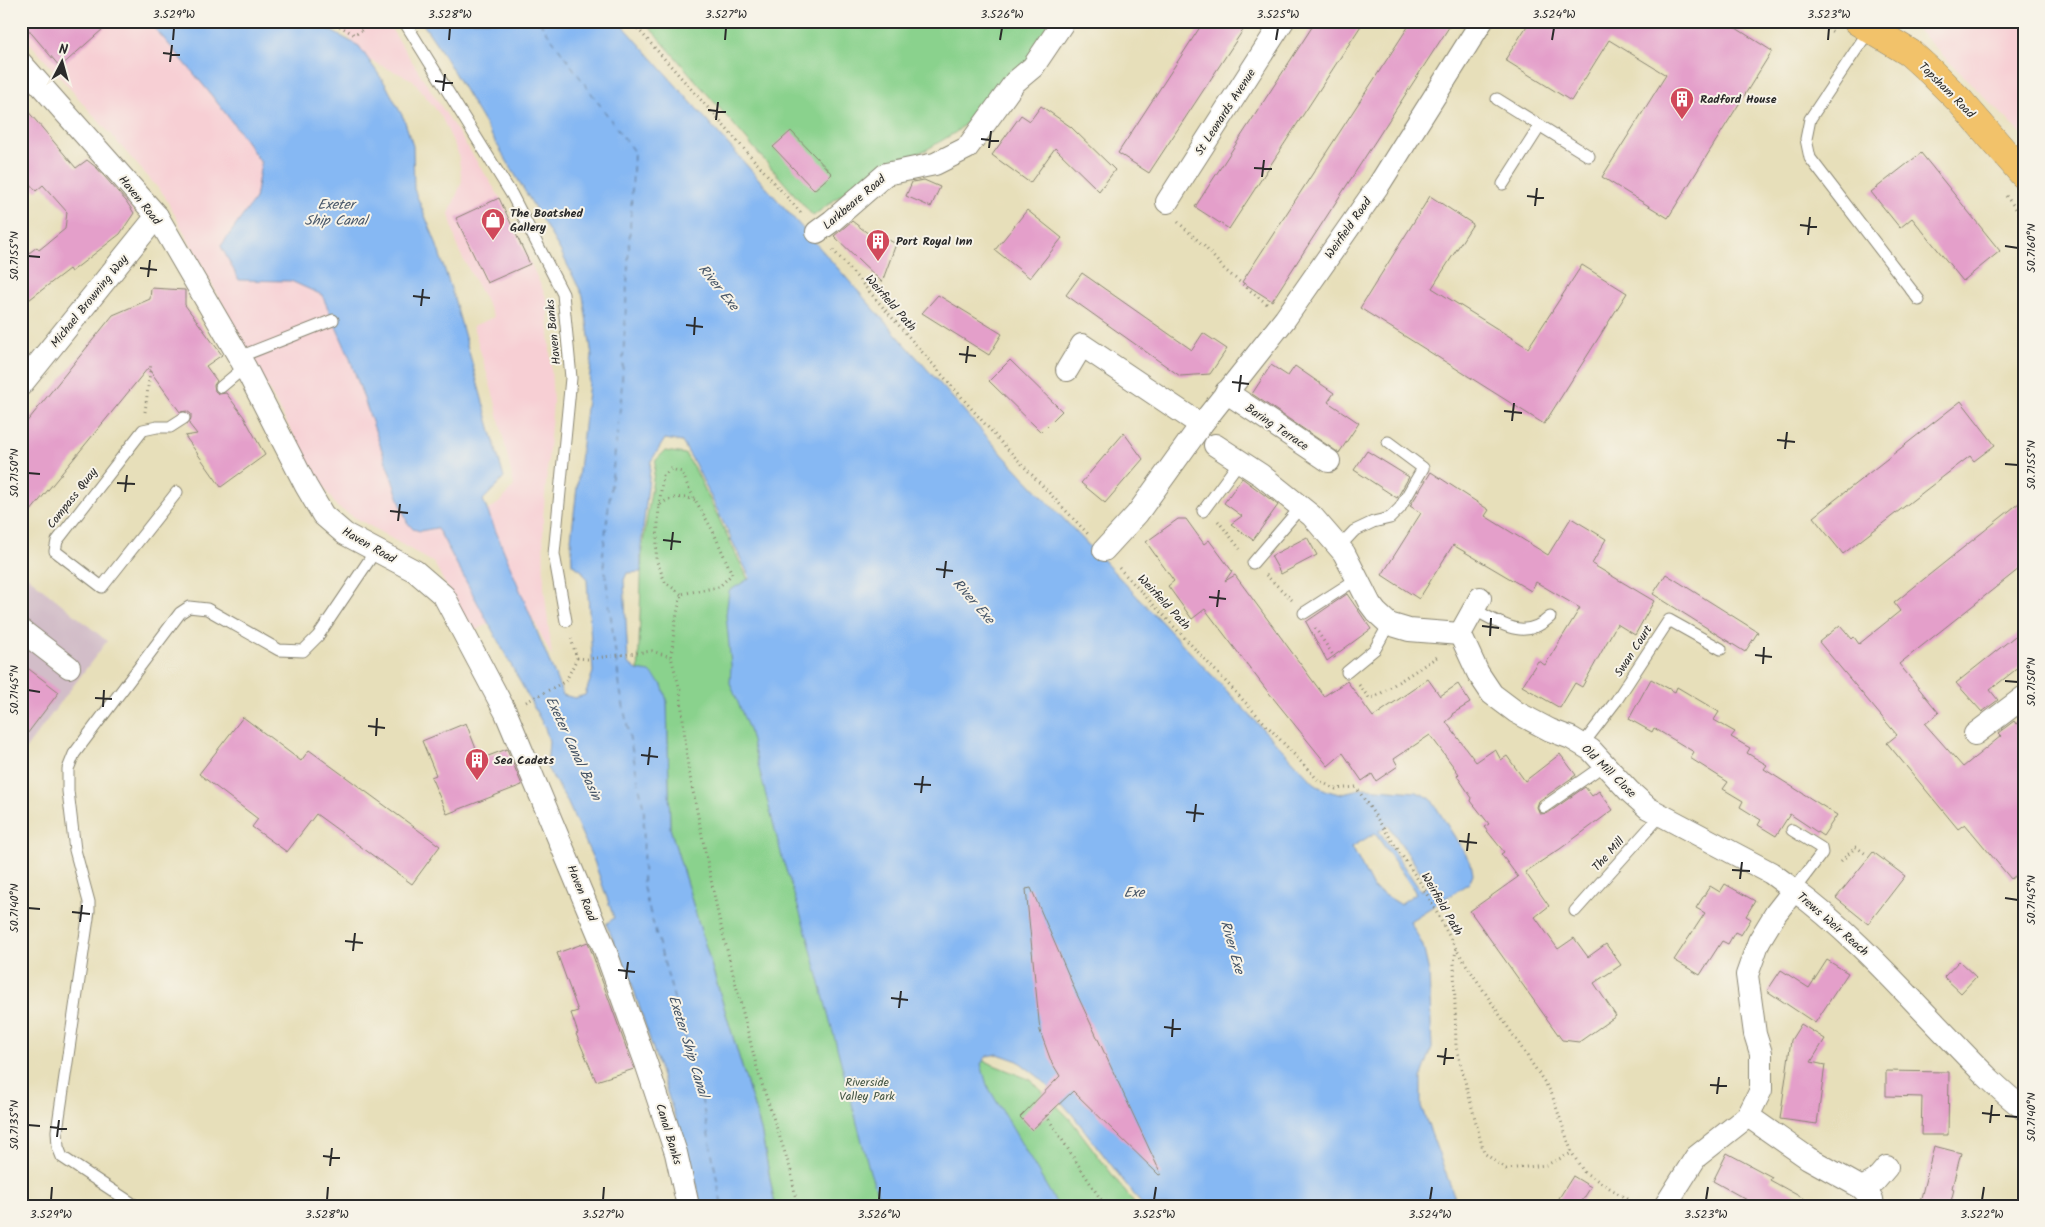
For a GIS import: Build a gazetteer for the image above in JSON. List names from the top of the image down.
{
  "streets": {
    "main road": ["Topsham Road"],
    "street": [
      "St Leonards Avenue",
      "Haven Road",
      "Larkbeare Road",
      "Weirfield Road",
      "Michael Browning Way",
      "Baring Terrace",
      "Old Mill Close",
      "Trews Weir Reach",
      "Canal Banks"
    ],
    "lane": [
      "Haven Banks",
      "Compass Quay",
      "Swan Court",
      "The Mill"
    ],
    "path": ["Weirfield Path"]
  },
  "crossings": [
    ["Haven Road", "Michael Browning Way"],
    ["Haven Road", "Canal Banks"],
    ["Larkbeare Road", "Weirfield Path"],
    ["Weirfield Road", "Weirfield Path"],
    ["Weirfield Road", "Baring Terrace"],
    ["Swan Court", "Old Mill Close"],
    ["Old Mill Close", "The Mill"],
    ["Old Mill Close", "Trews Weir Reach"]
  ],
  "water": [
    "Exeter Ship Canal",
    "River Exe",
    "Exeter Canal Basin",
    "Exe"
  ],
  "parks": ["Riverside Valley Park"],
  "places": {
    "building": ["Radford House", "Port Royal Inn", "Sea Cadets"],
    "shop": ["The Boatshed Gallery"]
  },
  "north": "top",
  "coordinates": [
    "3.529°W",
    "3.528°W",
    "3.527°W",
    "3.526°W",
    "3.525°W",
    "3.524°W",
    "3.523°W",
    "50.7160°N",
    "50.7155°N",
    "50.7150°N",
    "50.7145°N",
    "50.7140°N",
    "50.7135°N",
    "3.522°W"
  ]
}
